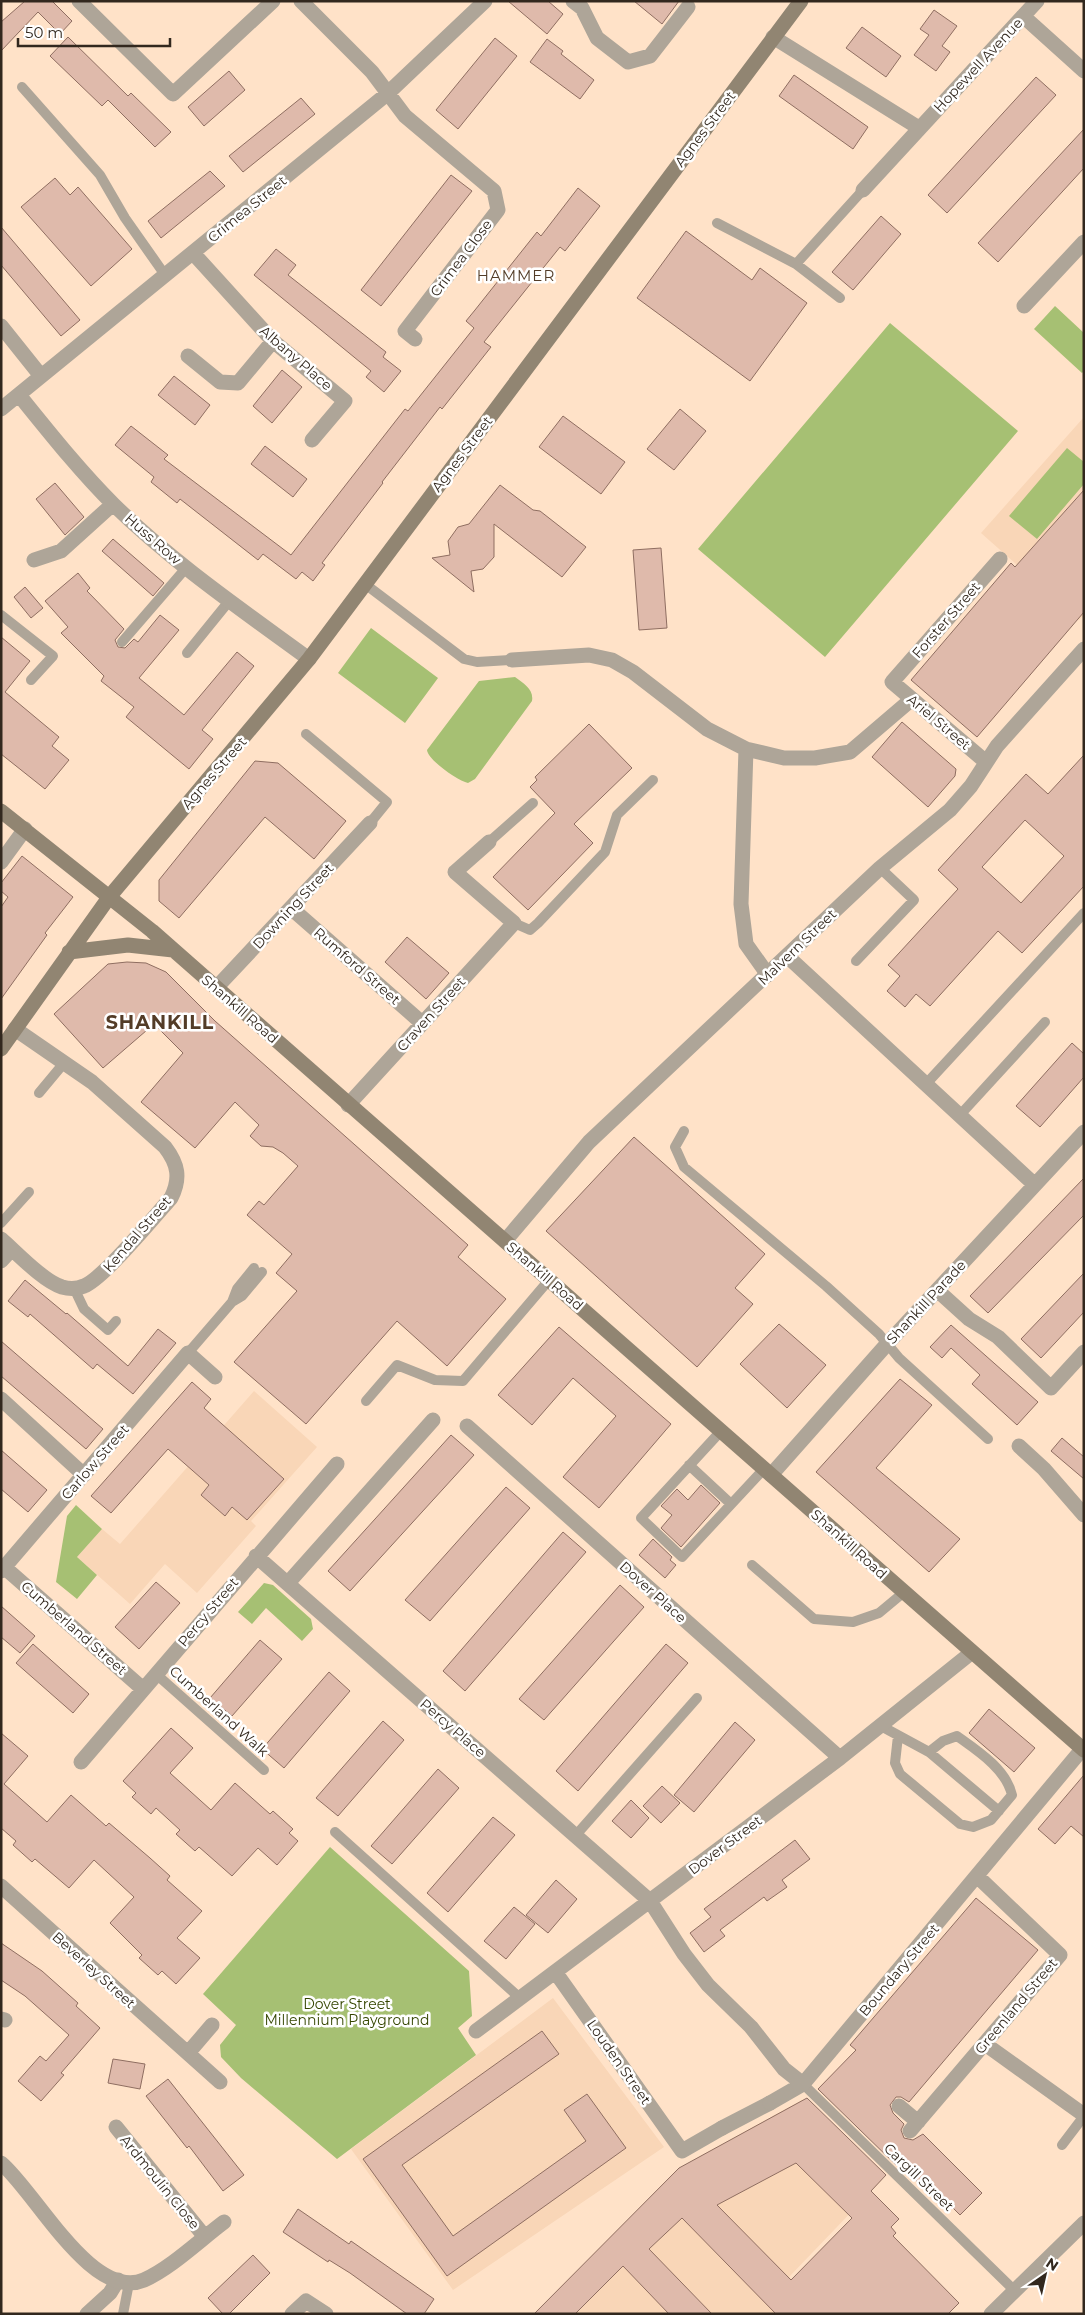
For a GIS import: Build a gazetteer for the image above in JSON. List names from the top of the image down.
{
  "streets": {
    "main road": ["Agnes Street", "Shankill Road"],
    "street": [
      "Hopewell Avenue",
      "Crimea Street",
      "Crimea Close",
      "Albany Place",
      "Huss Row",
      "Forster Street",
      "Ariel Street",
      "Downing Street",
      "Malvern Street",
      "Rumford Street",
      "Craven Street",
      "Kendal Street",
      "Shankill Parade",
      "Carlow Street",
      "Dover Place",
      "Percy Street",
      "Cumberland Street",
      "Percy Place",
      "Dover Street",
      "Beverley Street",
      "Boundary Street",
      "Greenland Street",
      "Louden Street",
      "Ardmoulin Close"
    ],
    "lane": ["Cumberland Walk", "Cargill Street"]
  },
  "crossings": [
    ["Agnes Street", "Huss Row"],
    ["Agnes Street", "Shankill Road"],
    ["Agnes Street", "Kendal Street"],
    ["Crimea Street", "Crimea Close"],
    ["Crimea Street", "Albany Place"],
    ["Crimea Street", "Huss Row"],
    ["Forster Street", "Ariel Street"],
    ["Ariel Street", "Malvern Street"],
    ["Downing Street", "Rumford Street"],
    ["Downing Street", "Shankill Road"],
    ["Malvern Street", "Shankill Road"],
    ["Rumford Street", "Craven Street"],
    ["Shankill Road", "Craven Street"],
    ["Shankill Road", "Shankill Parade"],
    ["Shankill Road", "Dover Street"],
    ["Shankill Road", "Boundary Street"],
    ["Carlow Street", "Cumberland Street"],
    ["Dover Place", "Dover Street"],
    ["Percy Street", "Cumberland Street"],
    ["Percy Street", "Cumberland Walk"],
    ["Percy Street", "Percy Place"],
    ["Percy Place", "Dover Street"],
    ["Percy Place", "Boundary Street"],
    ["Percy Place", "Cargill Street"],
    ["Dover Street", "Louden Street"],
    ["Boundary Street", "Greenland Street"],
    ["Boundary Street", "Louden Street"],
    ["Boundary Street", "Cargill Street"]
  ],
  "districts": ["HAMMER", "SHANKILL"],
  "parks": ["Dover Street Millennium Playground"],
  "scale_bar": "50 m",
  "north": "top right"
}
